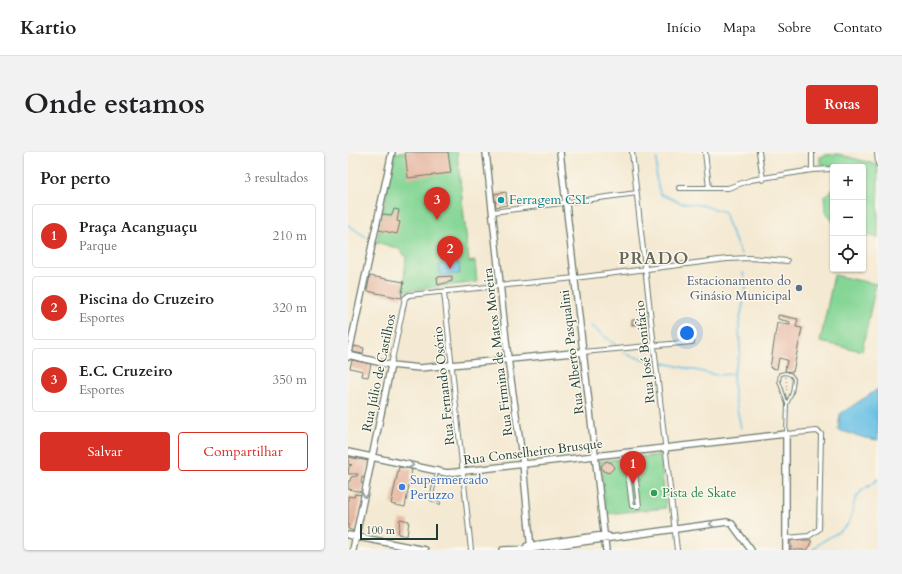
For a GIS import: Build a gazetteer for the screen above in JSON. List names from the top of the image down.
{
  "streets": {
    "street": [
      "Rua Firmina de Matos Moreira",
      "Rua Alberto Pasqualini",
      "Rua José Bonifácio",
      "Rua Júlio de Castilhos",
      "Rua Fernando Osório",
      "Rua Conselheiro Brusque"
    ]
  },
  "crossings": [
    ["Rua Firmina de Matos Moreira", "Rua Conselheiro Brusque"],
    ["Rua Alberto Pasqualini", "Rua Conselheiro Brusque"],
    ["Rua José Bonifácio", "Rua Conselheiro Brusque"],
    ["Rua Júlio de Castilhos", "Rua Fernando Osório"],
    ["Rua Júlio de Castilhos", "Rua Conselheiro Brusque"],
    ["Rua Fernando Osório", "Rua Conselheiro Brusque"]
  ],
  "districts": ["PRADO"],
  "places": [
    "Ferragem CSL",
    "Estacionamento do Ginásio Municipal",
    "Supermercado Peruzzo",
    "Pista de Skate"
  ],
  "scale_bar": "100 m",
  "page": {
    "header": "Kartio",
    "nav": [
      "Início",
      "Mapa",
      "Sobre",
      "Contato"
    ],
    "title": "Onde estamos",
    "buttons": [
      "Rotas",
      ["Salvar", "Compartilhar"]
    ],
    "heading": ["Por perto", "3 resultados"],
    "map_buttons": ["+", "−"],
    "pins": ["3", "2", "1"],
    "list": [
      {
        "mark": "1",
        "name": "Praça Acanguaçu",
        "note": "Parque",
        "value": "210 m"
      },
      {
        "mark": "2",
        "name": "Piscina do Cruzeiro",
        "note": "Esportes",
        "value": "320 m"
      },
      {
        "mark": "3",
        "name": "E.C. Cruzeiro",
        "note": "Esportes",
        "value": "350 m"
      }
    ],
    "scale": "100 m"
  }
}
